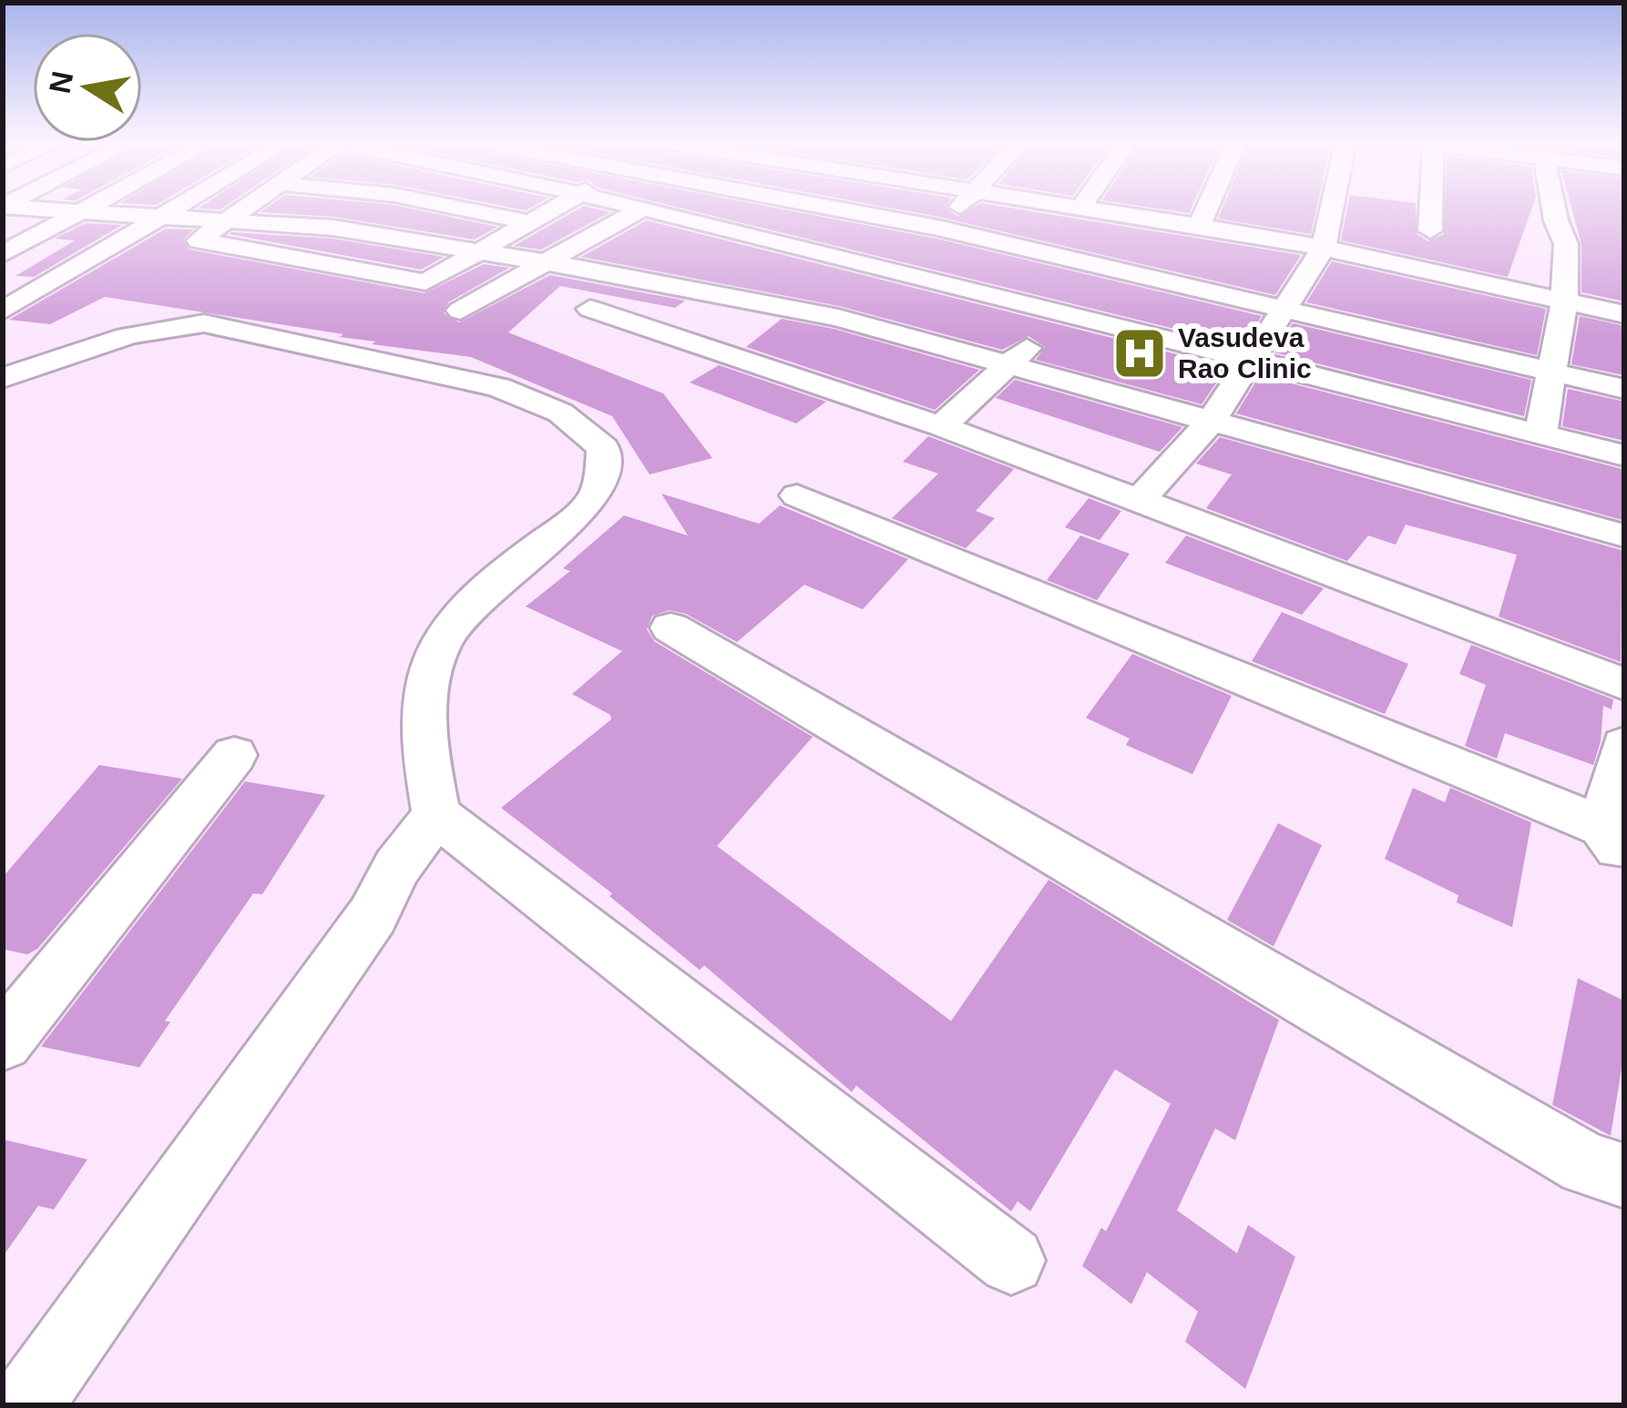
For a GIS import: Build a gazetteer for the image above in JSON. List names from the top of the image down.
{
  "places": {
    "hospital": ["Vasudeva Rao Clinic"]
  },
  "north": "left"
}
